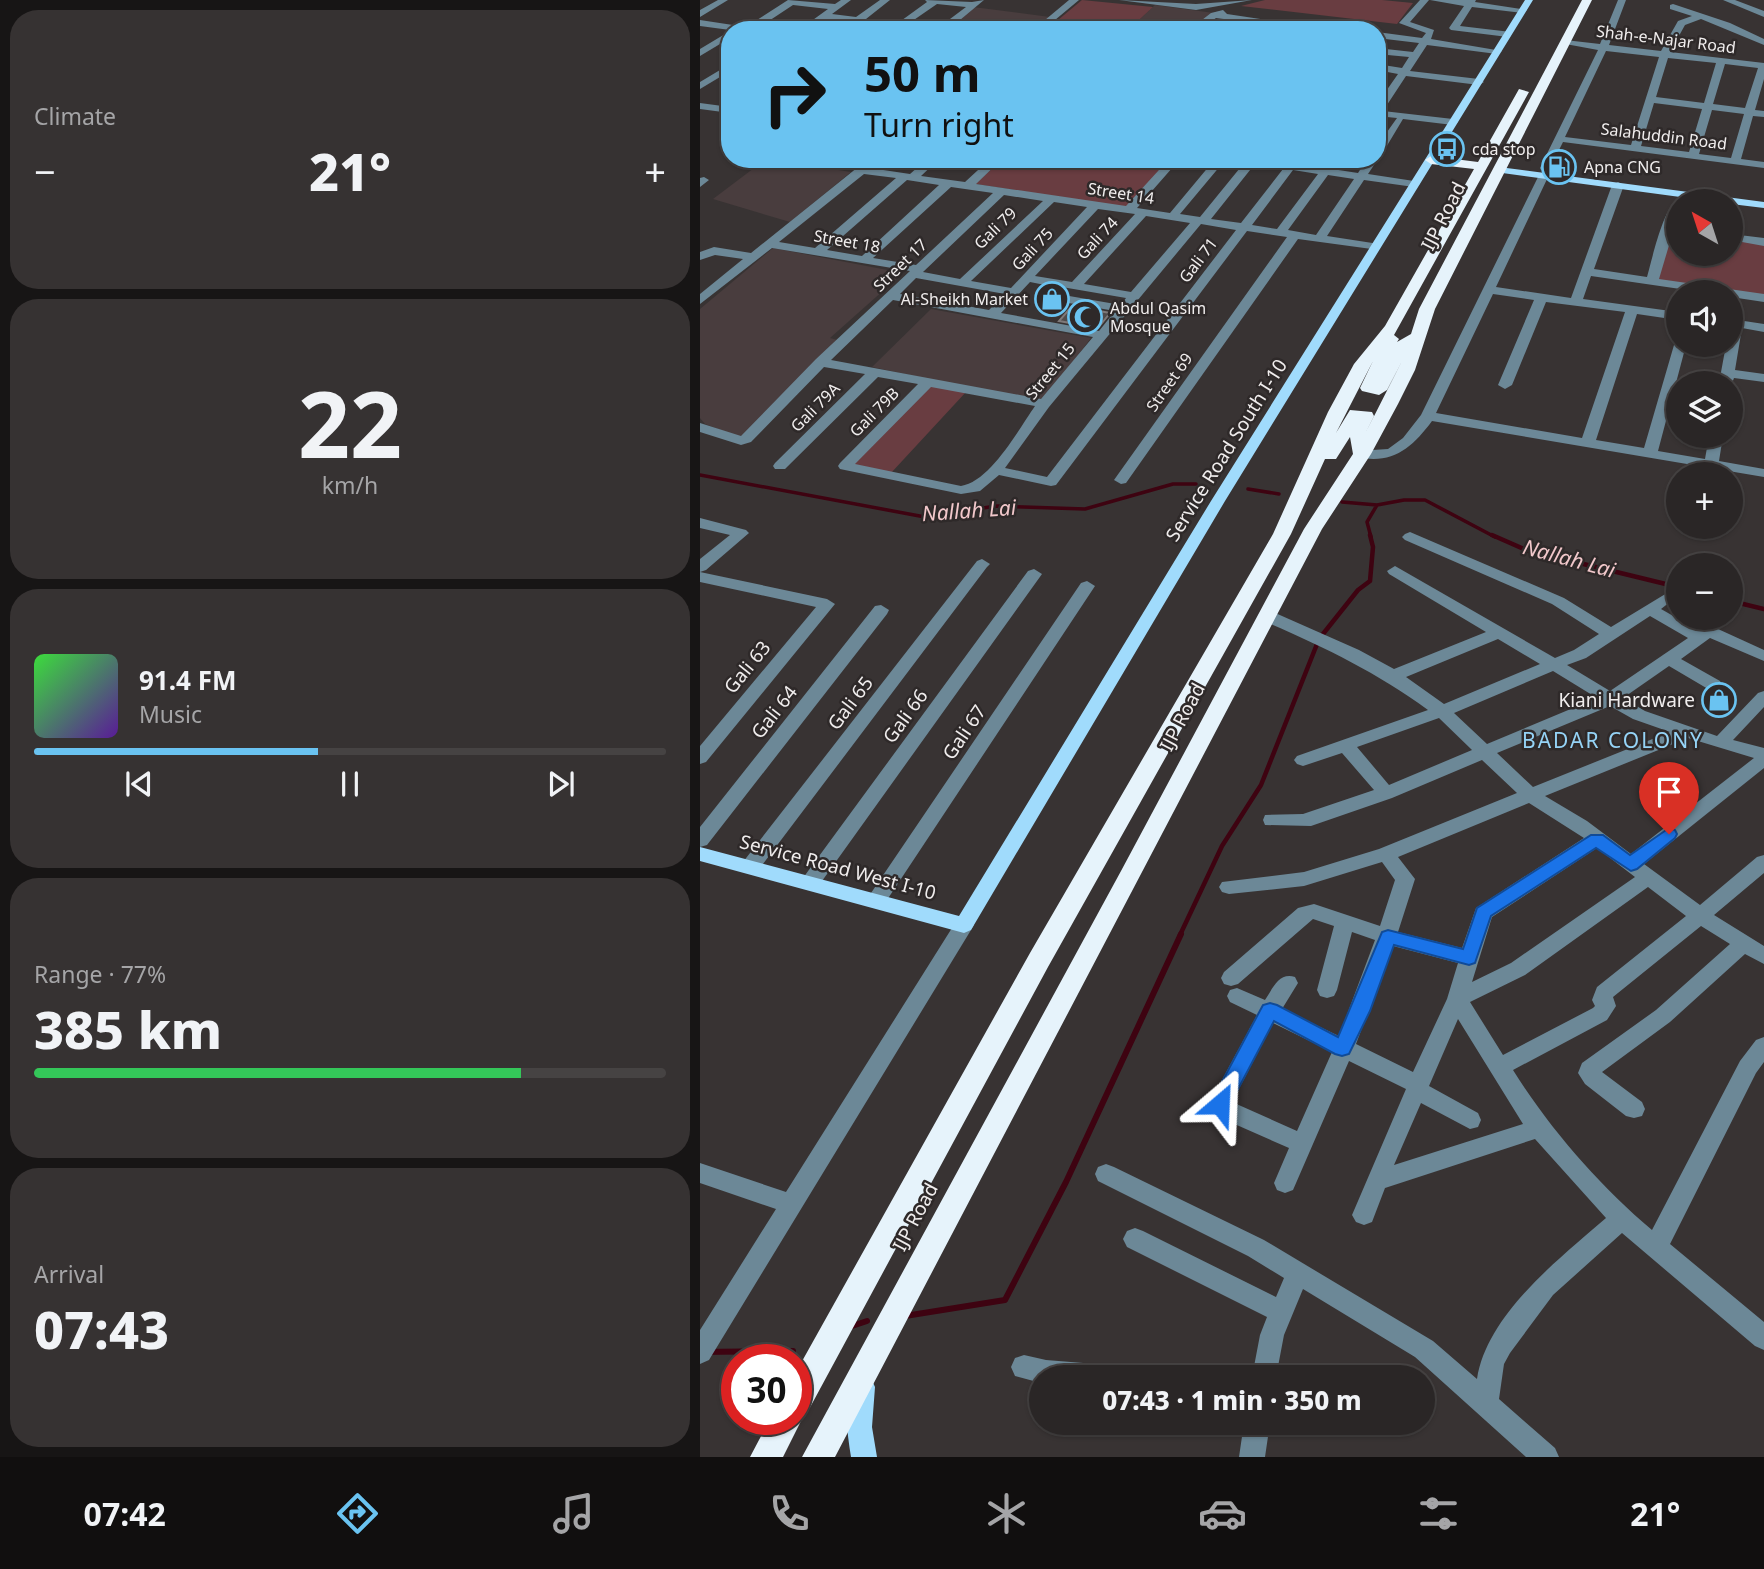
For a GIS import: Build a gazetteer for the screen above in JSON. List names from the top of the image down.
{
  "streets": {
    "highway": ["IJP Road"],
    "main road": ["Service Road South I-10", "Service Road West I-10"],
    "street": [
      "Shah-e-Najar Road",
      "Salahuddin Road",
      "Street 14",
      "Gali 79",
      "Gali 74",
      "Street 18",
      "Gali 75",
      "Gali 71",
      "Street 17",
      "Street 15",
      "Street 69",
      "Gali 79A",
      "Gali 79B",
      "Gali 63",
      "Gali 65",
      "Gali 64",
      "Gali 66",
      "Gali 67"
    ]
  },
  "crossings": [
    ["Shah-e-Najar Road", "IJP Road"],
    ["Street 14", "Gali 79"],
    ["Street 14", "Gali 74"],
    ["Street 14", "Street 18"],
    ["Street 14", "Gali 75"],
    ["Street 14", "Gali 71"],
    ["Street 14", "Street 17"],
    ["Street 14", "Street 15"],
    ["Street 14", "Street 69"],
    ["Street 14", "Service Road South I-10"],
    ["Gali 79", "Street 18"],
    ["Street 18", "Gali 75"],
    ["Street 18", "Street 17"],
    ["Gali 71", "Street 15"],
    ["Gali 71", "Gali 79B"],
    ["Street 15", "Gali 79B"],
    ["Service Road South I-10", "Service Road West I-10"],
    ["Gali 65", "Service Road West I-10"],
    ["Gali 66", "Service Road West I-10"],
    ["Gali 67", "Service Road West I-10"]
  ],
  "districts": ["BADAR COLONY"],
  "water": ["Nallah Lai"],
  "places": {
    "bus stop": ["cda stop"],
    "fuel station": ["Apna CNG"],
    "shop": ["Al-Sheikh Market", "Kiani Hardware"],
    "mosque": ["Abdul Qasim Mosque"]
  },
  "north": "top left",
  "page": {
    "tile": [
      "Climate",
      ["22", "km/h"],
      ["Range · 77%", "385 km"],
      ["Arrival", "07:43"]
    ],
    "turn": ["50 m", "Turn right"],
    "heat": ["−", "21°", "+"],
    "map_buttons": ["+", "−"],
    "song": ["91.4 FM", "Music"],
    "limit": "30",
    "trip": "07:43 · 1 min · 350 m",
    "tabs": ["07:42", "21°"]
  }
}
